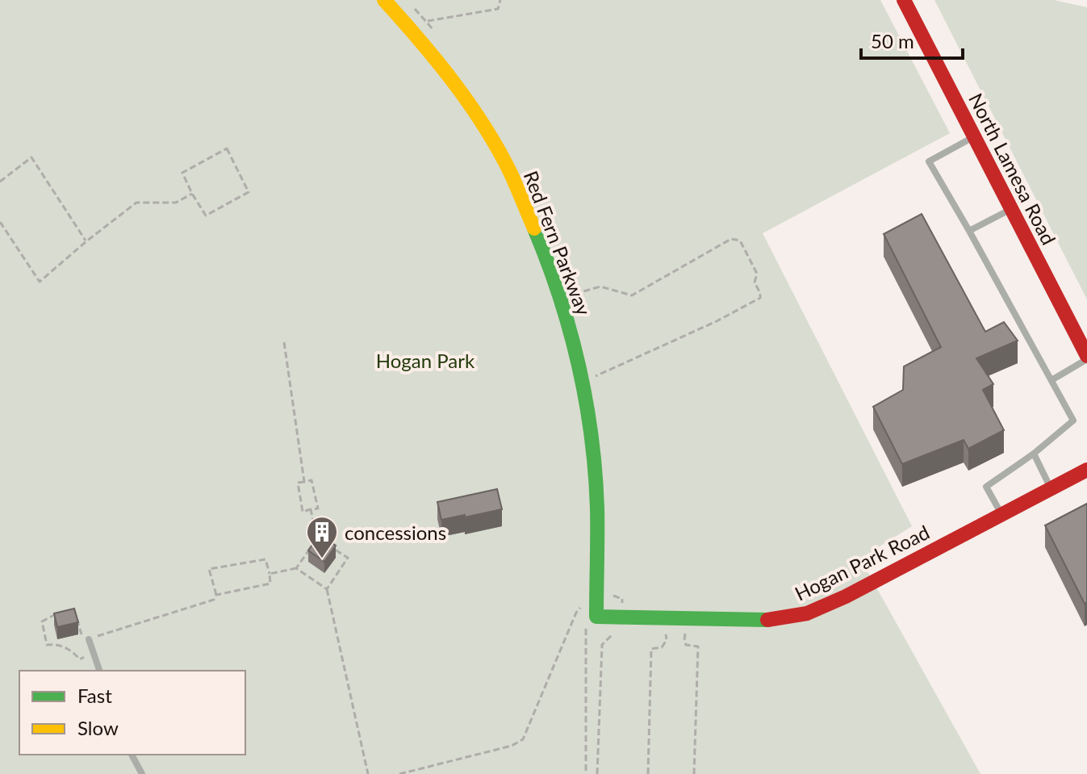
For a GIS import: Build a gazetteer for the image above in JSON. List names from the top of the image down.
{
  "streets": {
    "street": ["North Lamesa Road", "Red Fern Parkway", "Hogan Park Road"]
  },
  "crossings": [
    ["Red Fern Parkway", "Hogan Park Road"]
  ],
  "parks": ["Hogan Park"],
  "places": {
    "building": ["concessions"]
  },
  "legend": ["Fast", "Slow"],
  "scale_bar": "50 m"
}
